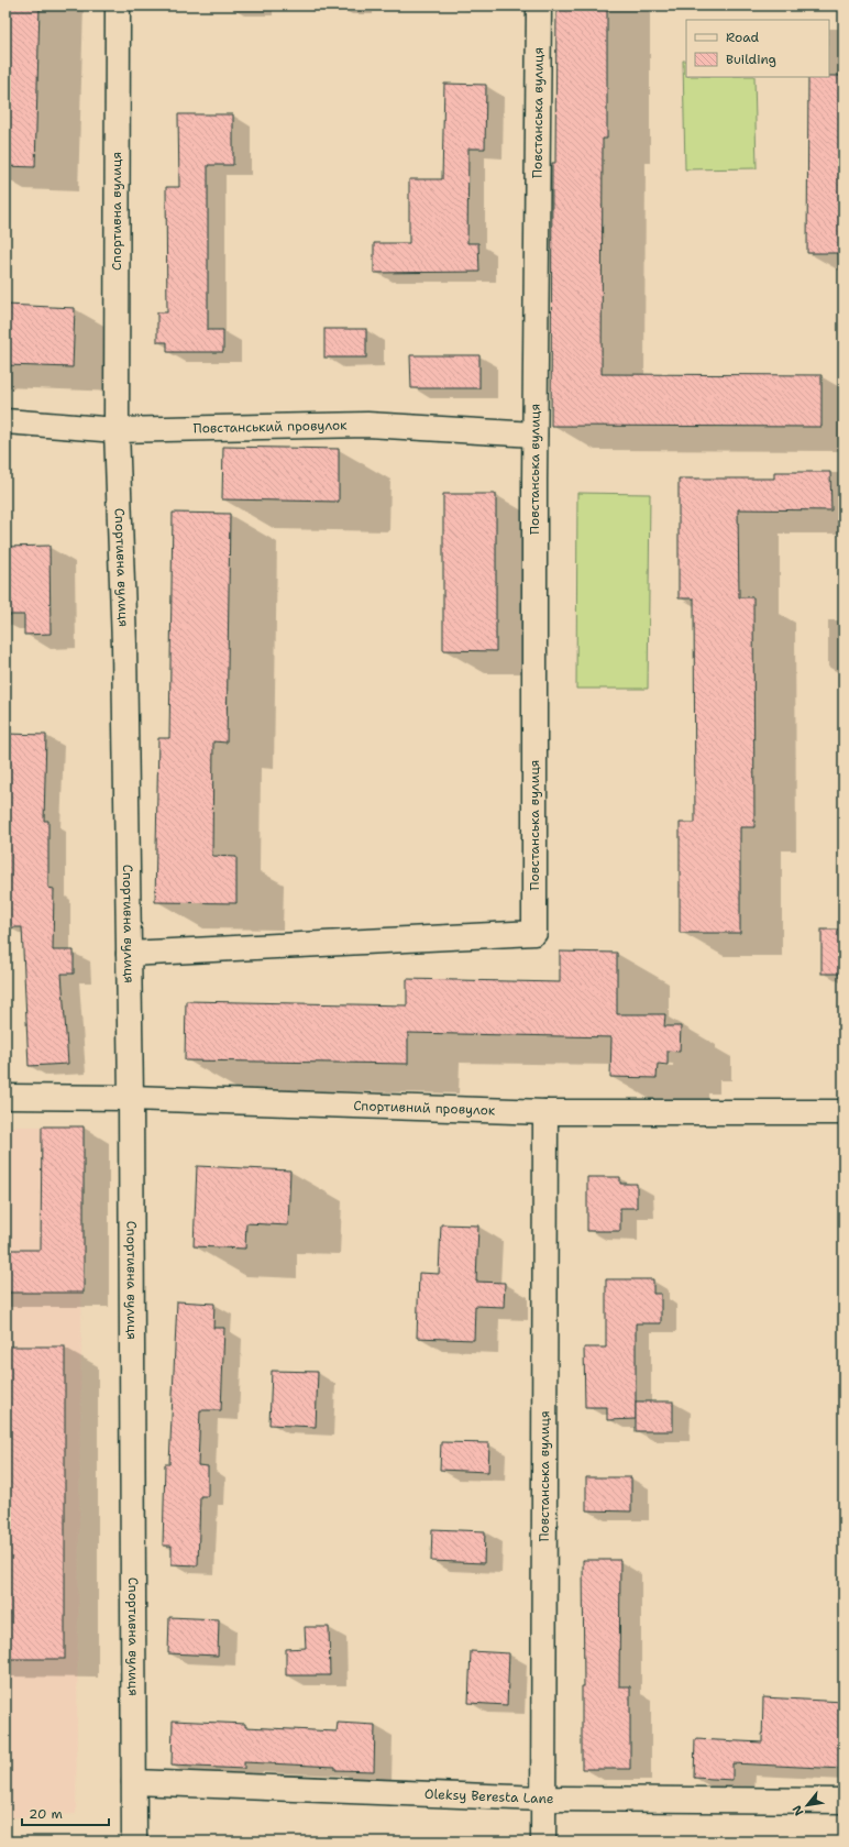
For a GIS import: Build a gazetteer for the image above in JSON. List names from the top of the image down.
{
  "streets": {
    "street": [
      "Повстанська вулиця",
      "Спортивна вулиця",
      "Повстанський провулок",
      "Спортивний провулок",
      "Oleksy Beresta Lane"
    ]
  },
  "crossings": [
    ["Повстанська вулиця", "Спортивна вулиця"],
    ["Повстанська вулиця", "Повстанський провулок"],
    ["Повстанська вулиця", "Спортивний провулок"],
    ["Повстанська вулиця", "Oleksy Beresta Lane"],
    ["Спортивна вулиця", "Повстанський провулок"],
    ["Спортивна вулиця", "Спортивний провулок"],
    ["Спортивна вулиця", "Oleksy Beresta Lane"]
  ],
  "legend": ["Road", "Building"],
  "scale_bar": "20 m",
  "north": "bottom left"
}
